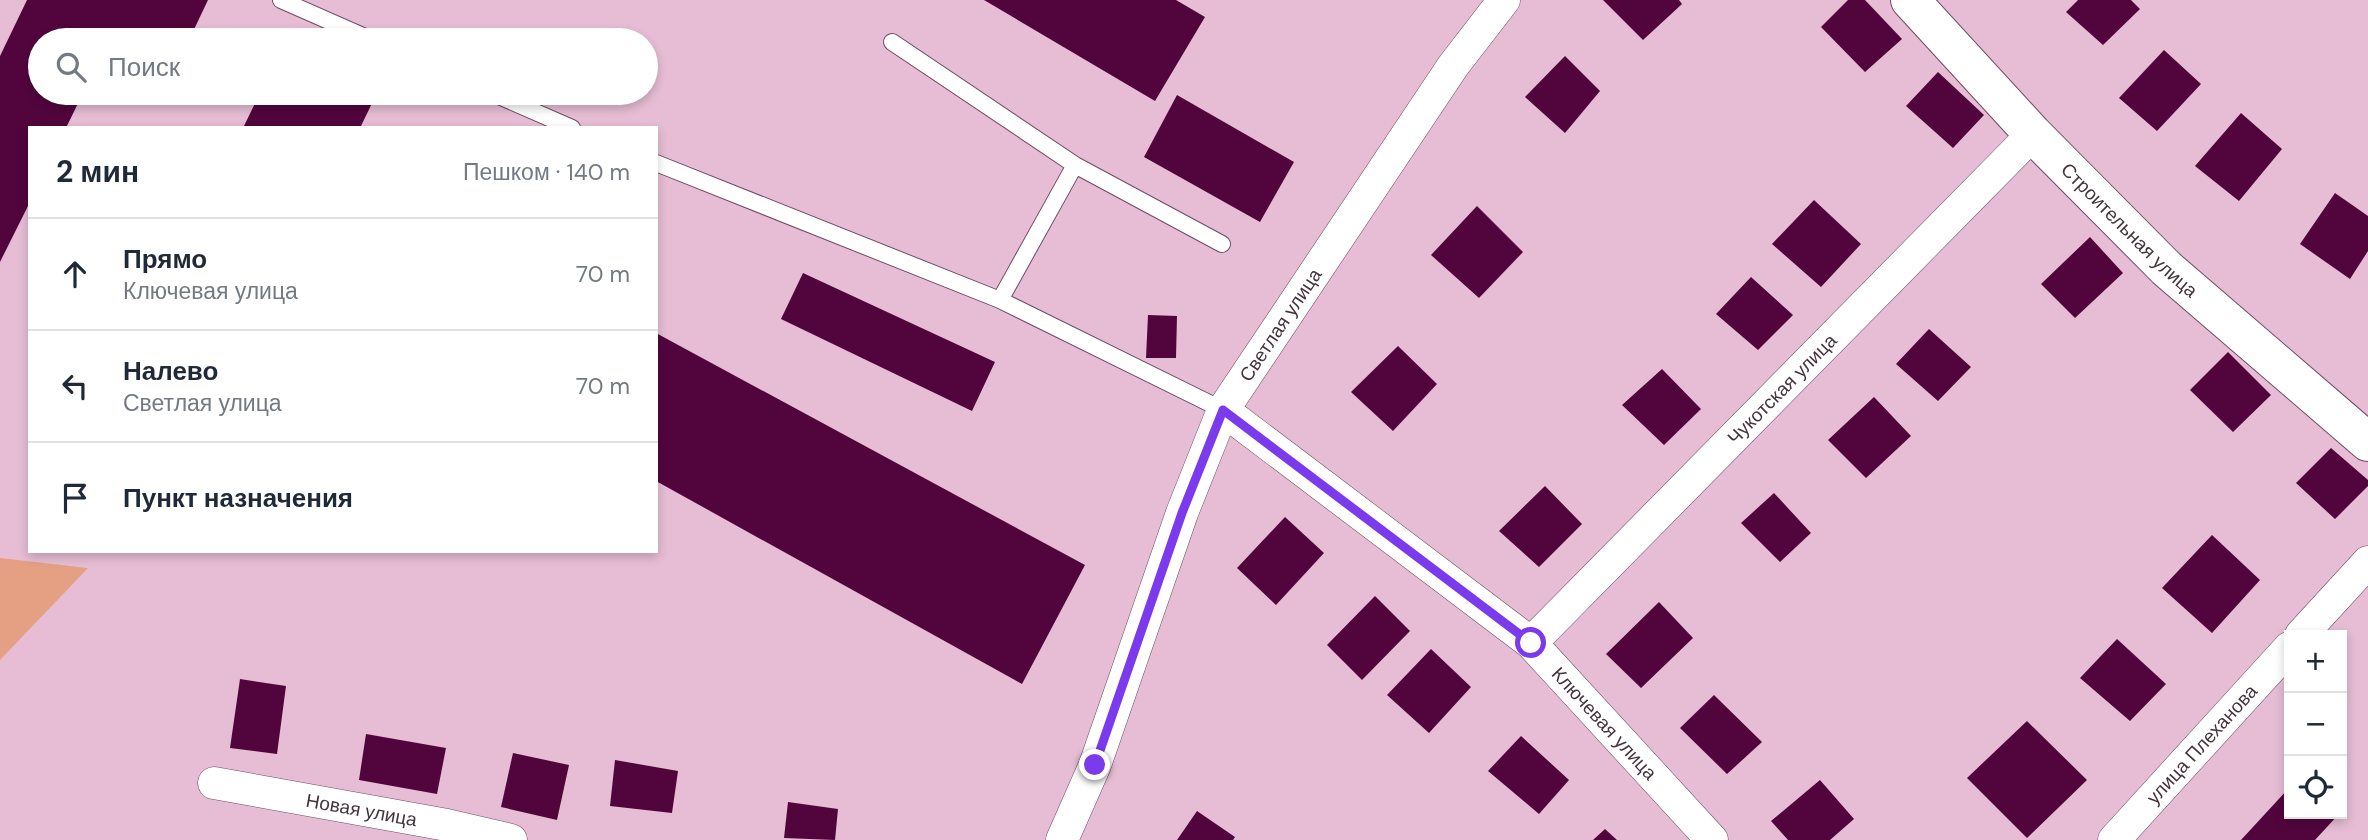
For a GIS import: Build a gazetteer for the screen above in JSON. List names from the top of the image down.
{
  "streets": {
    "street": [
      "Строительная улица",
      "Светлая улица",
      "Чукотская улица",
      "Ключевая улица",
      "улица Плеханова",
      "Новая улица"
    ]
  },
  "crossings": [
    ["Строительная улица", "Чукотская улица"],
    ["Светлая улица", "Ключевая улица"],
    ["Чукотская улица", "Ключевая улица"]
  ],
  "page": {
    "search": "Поиск",
    "heading": ["2 мин", "Пешком · 140 m"],
    "list": [
      ["Прямо", "Ключевая улица", "70 m"],
      ["Налево", "Светлая улица", "70 m"],
      "Пункт назначения"
    ],
    "map_buttons": ["+", "−"]
  }
}
